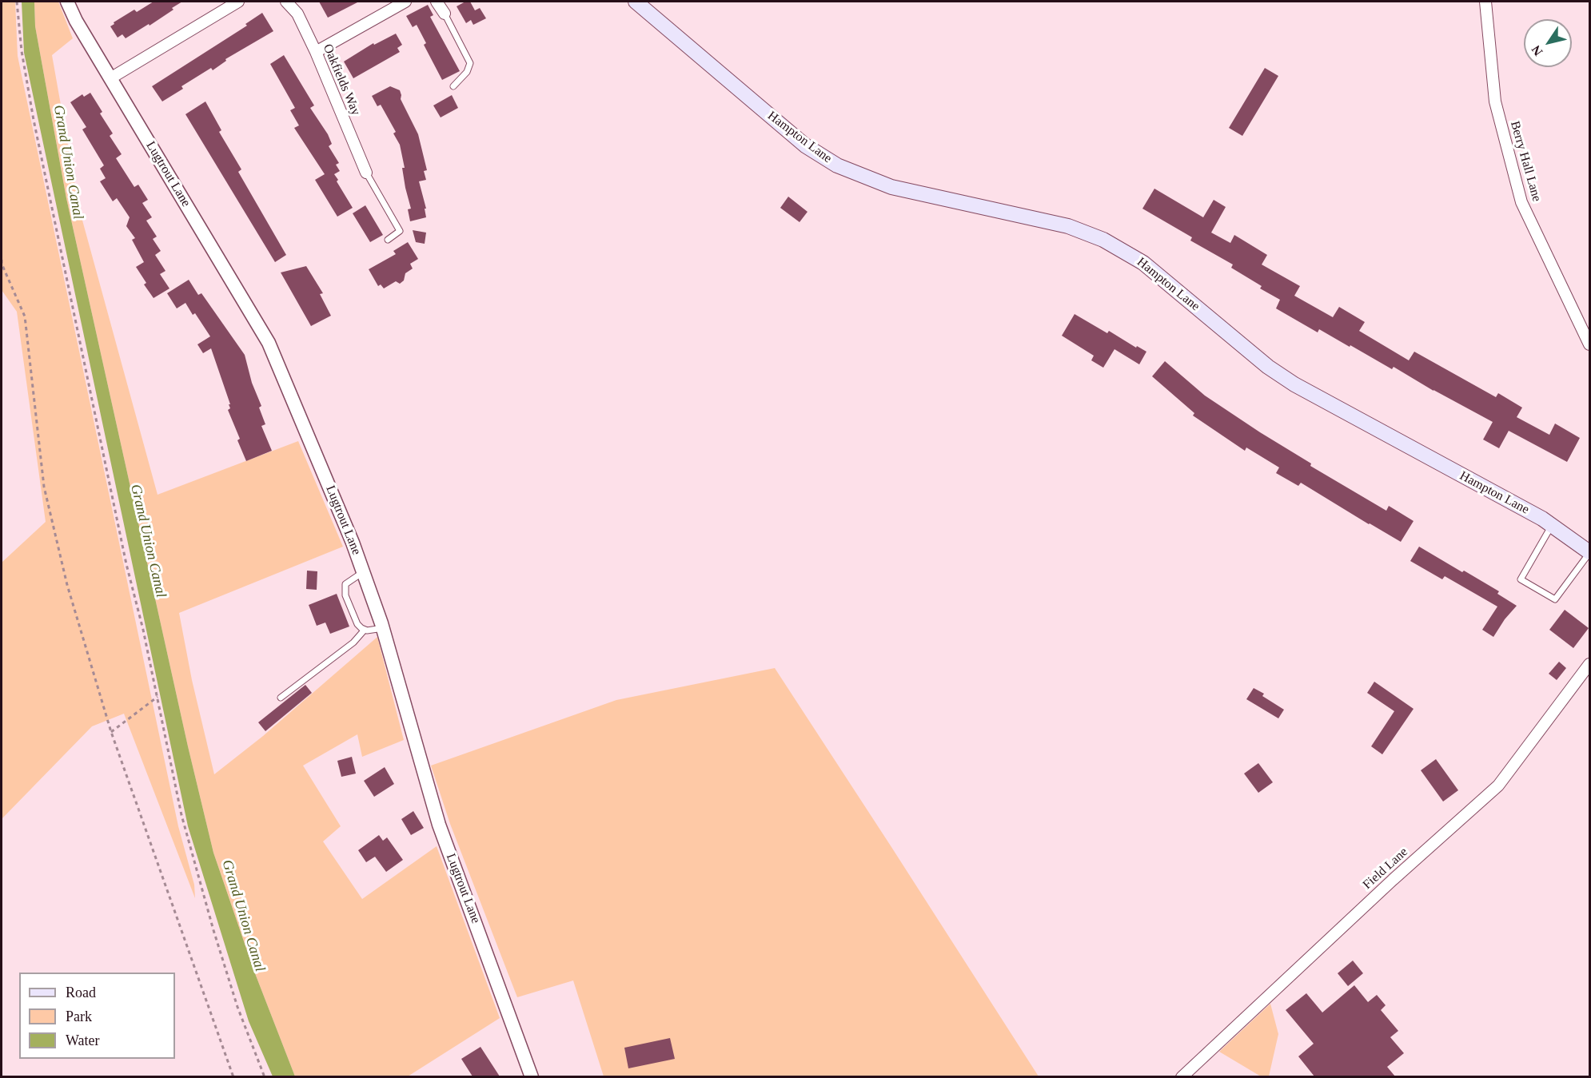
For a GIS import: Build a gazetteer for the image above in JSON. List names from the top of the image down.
{
  "streets": {
    "main road": ["Hampton Lane"],
    "street": [
      "Oakfields Way",
      "Berry Hall Lane",
      "Lugtrout Lane",
      "Field Lane"
    ]
  },
  "water": ["Grand Union Canal"],
  "legend": ["Road", "Park", "Water"],
  "north": "bottom left"
}
